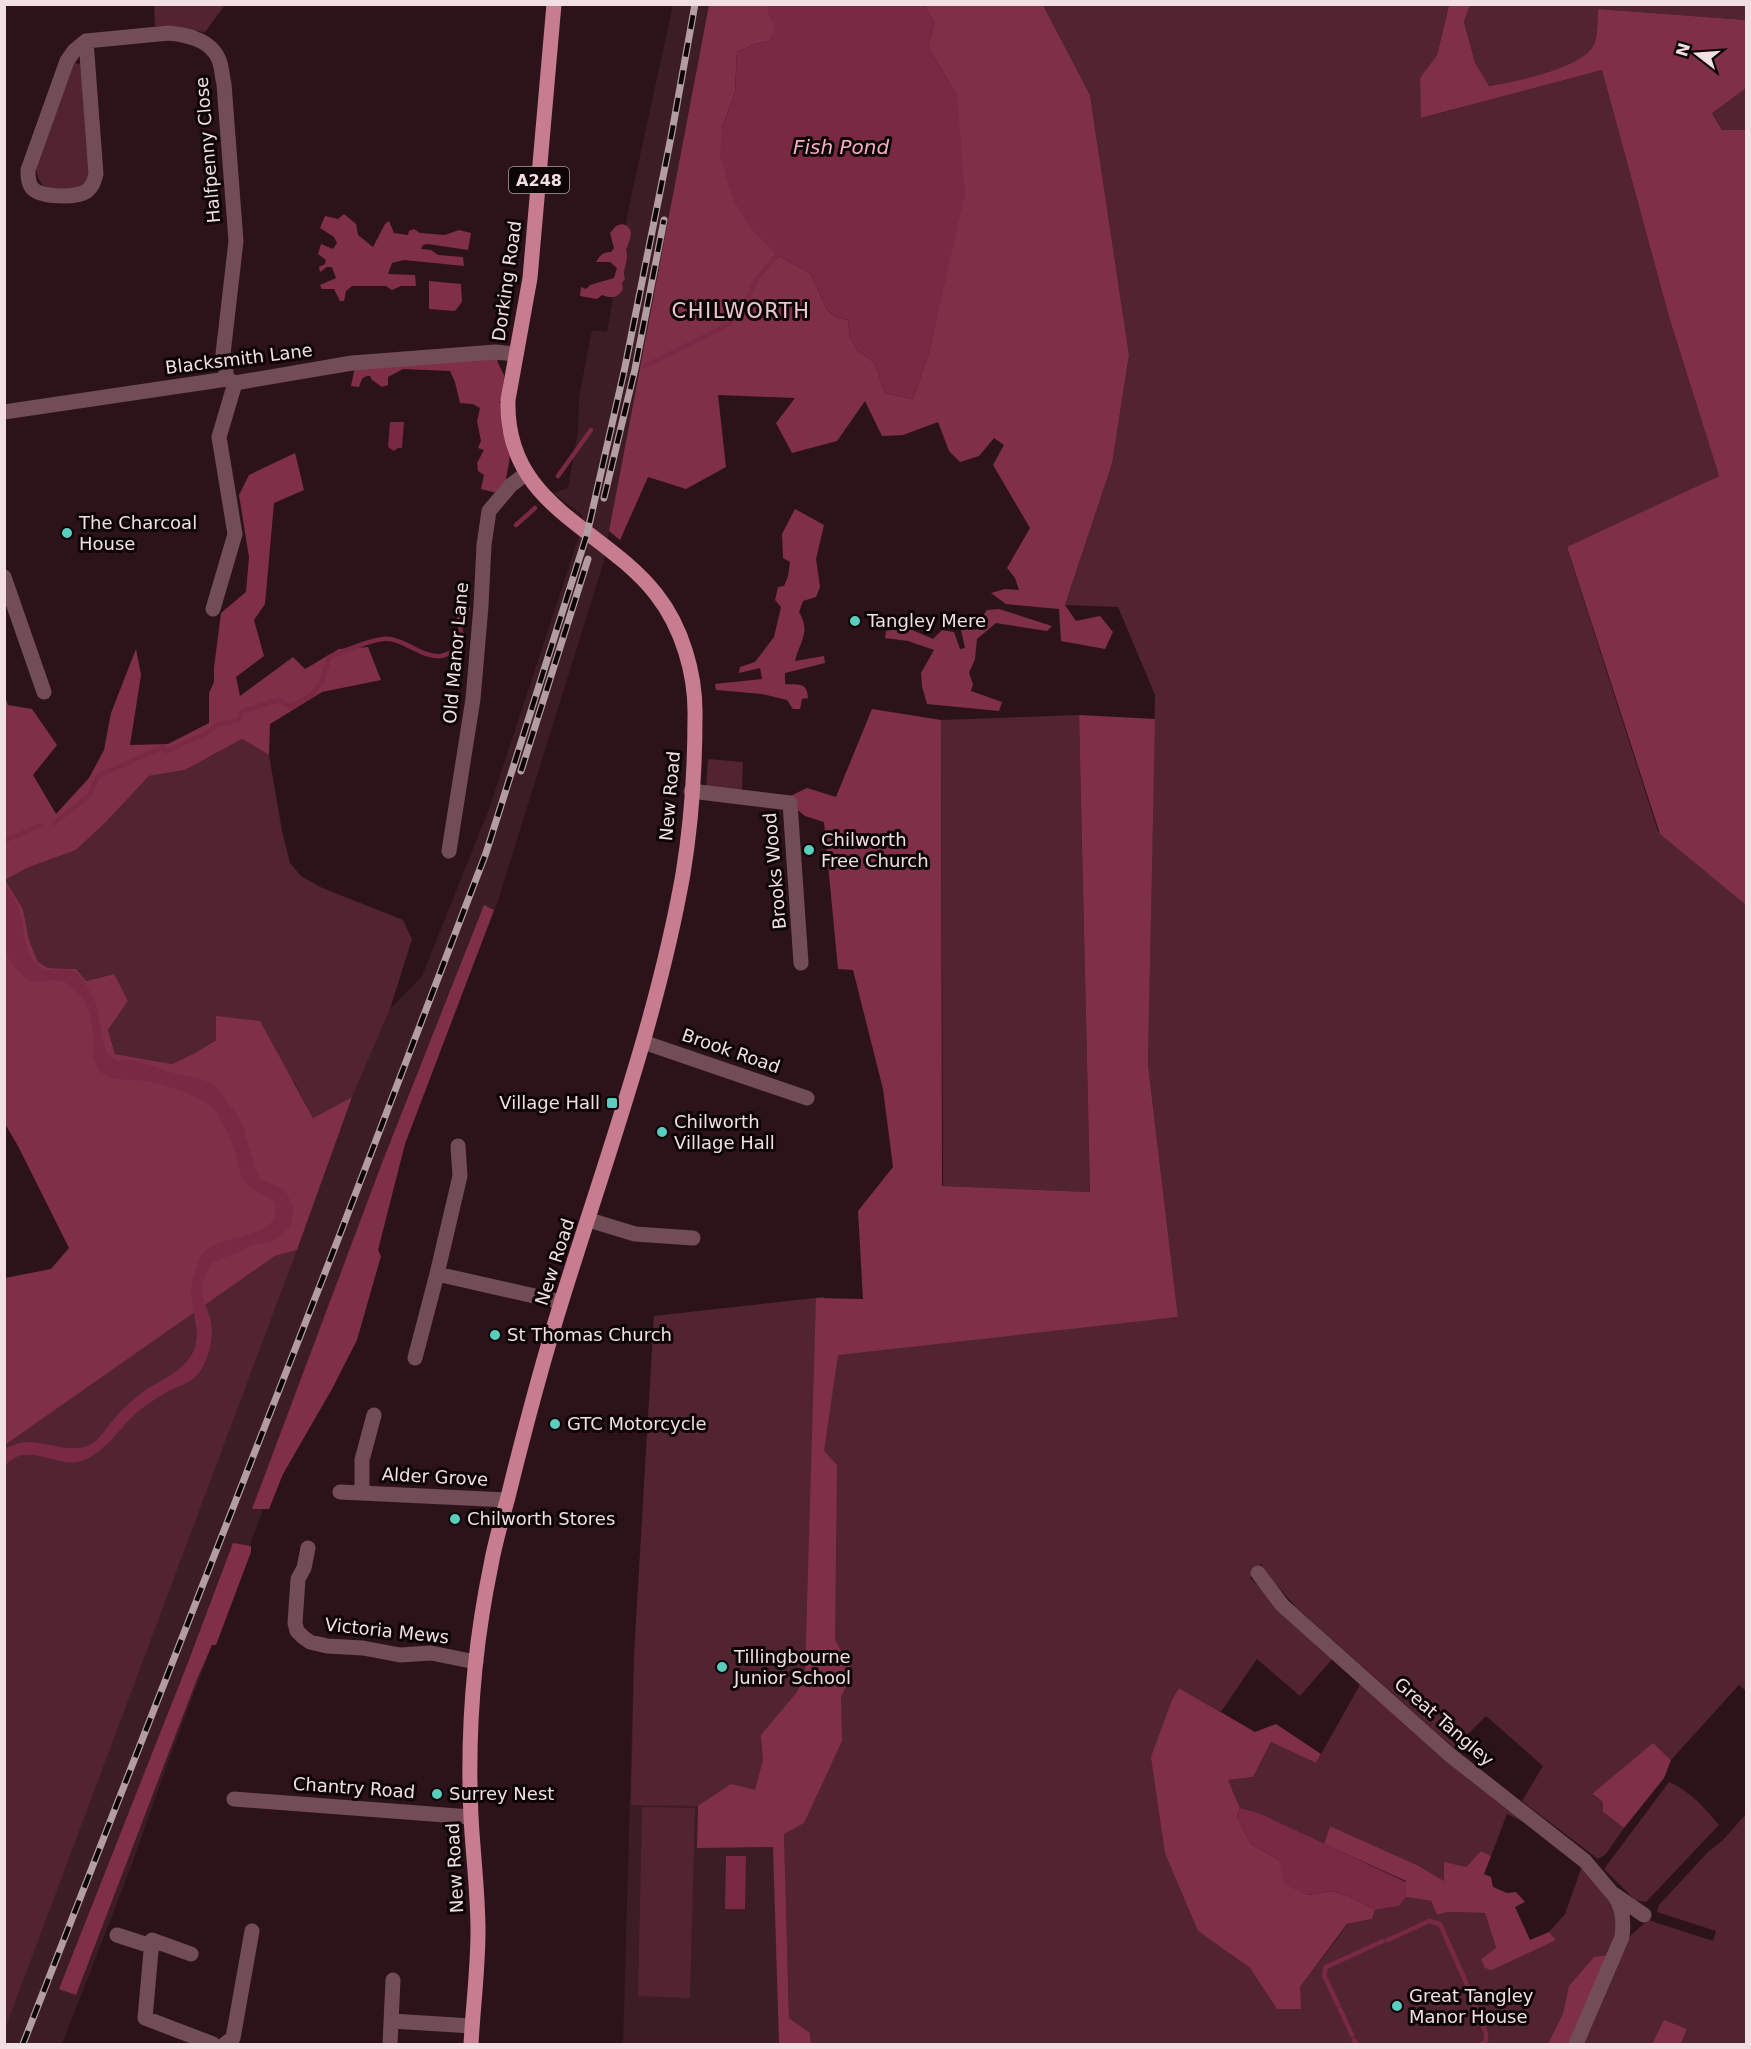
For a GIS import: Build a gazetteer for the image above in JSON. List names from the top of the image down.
{
  "streets": {
    "main road": ["A248", "Dorking Road", "New Road"],
    "street": [
      "Halfpenny Close",
      "Blacksmith Lane",
      "Old Manor Lane",
      "Brooks Wood",
      "Brook Road",
      "Alder Grove",
      "Victoria Mews",
      "Great Tangley",
      "Chantry Road"
    ]
  },
  "crossings": [
    ["Halfpenny Close", "Blacksmith Lane"],
    ["Dorking Road", "Blacksmith Lane"],
    ["Dorking Road", "Old Manor Lane"],
    ["Dorking Road", "New Road"],
    ["New Road", "Brooks Wood"],
    ["New Road", "Brook Road"],
    ["New Road", "Alder Grove"],
    ["New Road", "Victoria Mews"],
    ["New Road", "Chantry Road"]
  ],
  "districts": ["CHILWORTH"],
  "water": ["Fish Pond"],
  "places": {
    "other": [
      "The Charcoal House",
      "Tangley Mere",
      "Chilworth Free Church",
      "Chilworth Village Hall",
      "St Thomas Church",
      "GTC Motorcycle",
      "Chilworth Stores",
      "Tillingbourne Junior School",
      "Surrey Nest",
      "Great Tangley Manor House"
    ],
    "transit": ["Village Hall"]
  },
  "north": "left"
}
